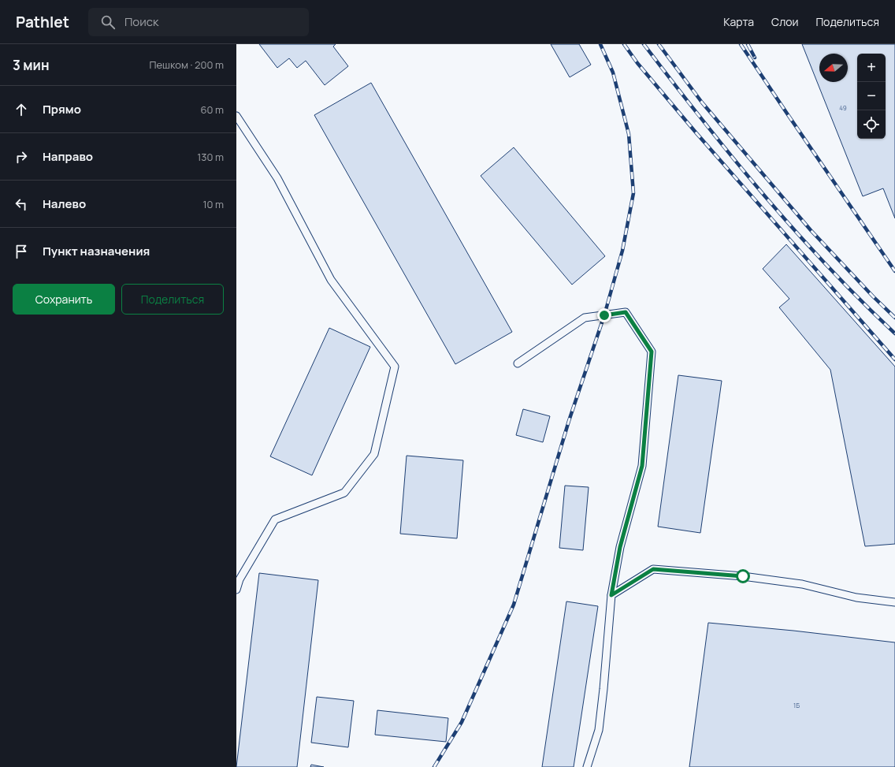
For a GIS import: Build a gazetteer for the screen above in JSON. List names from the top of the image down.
{
  "house_numbers": ["49", "1Б"],
  "north": "left",
  "page": {
    "header": "Pathlet",
    "search": "Поиск",
    "nav": ["Карта", "Слои", "Поделиться"],
    "heading": ["3 мин", "Пешком · 200 m"],
    "map_buttons": ["+", "−"],
    "list": [
      ["Прямо", "60 m"],
      ["Направо", "130 m"],
      ["Налево", "10 m"],
      "Пункт назначения"
    ],
    "buttons": ["Сохранить", "Поделиться"]
  }
}
